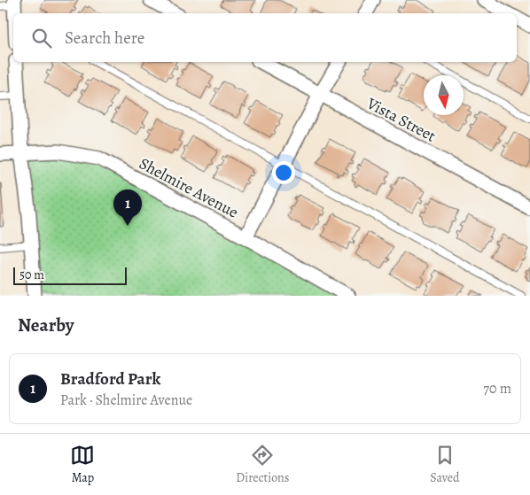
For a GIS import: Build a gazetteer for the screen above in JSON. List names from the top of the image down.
{
  "streets": {
    "street": ["Vista Street", "Shelmire Avenue"]
  },
  "scale_bar": "50 m",
  "north": "bottom",
  "page": {
    "search": "Search here",
    "pins": "1",
    "scale": "50 m",
    "heading": "Nearby",
    "list": [
      {
        "mark": "1",
        "name": "Bradford Park",
        "note": "Park · Shelmire Avenue",
        "value": "70 m"
      }
    ],
    "nav": ["Map", "Directions", "Saved"]
  }
}
